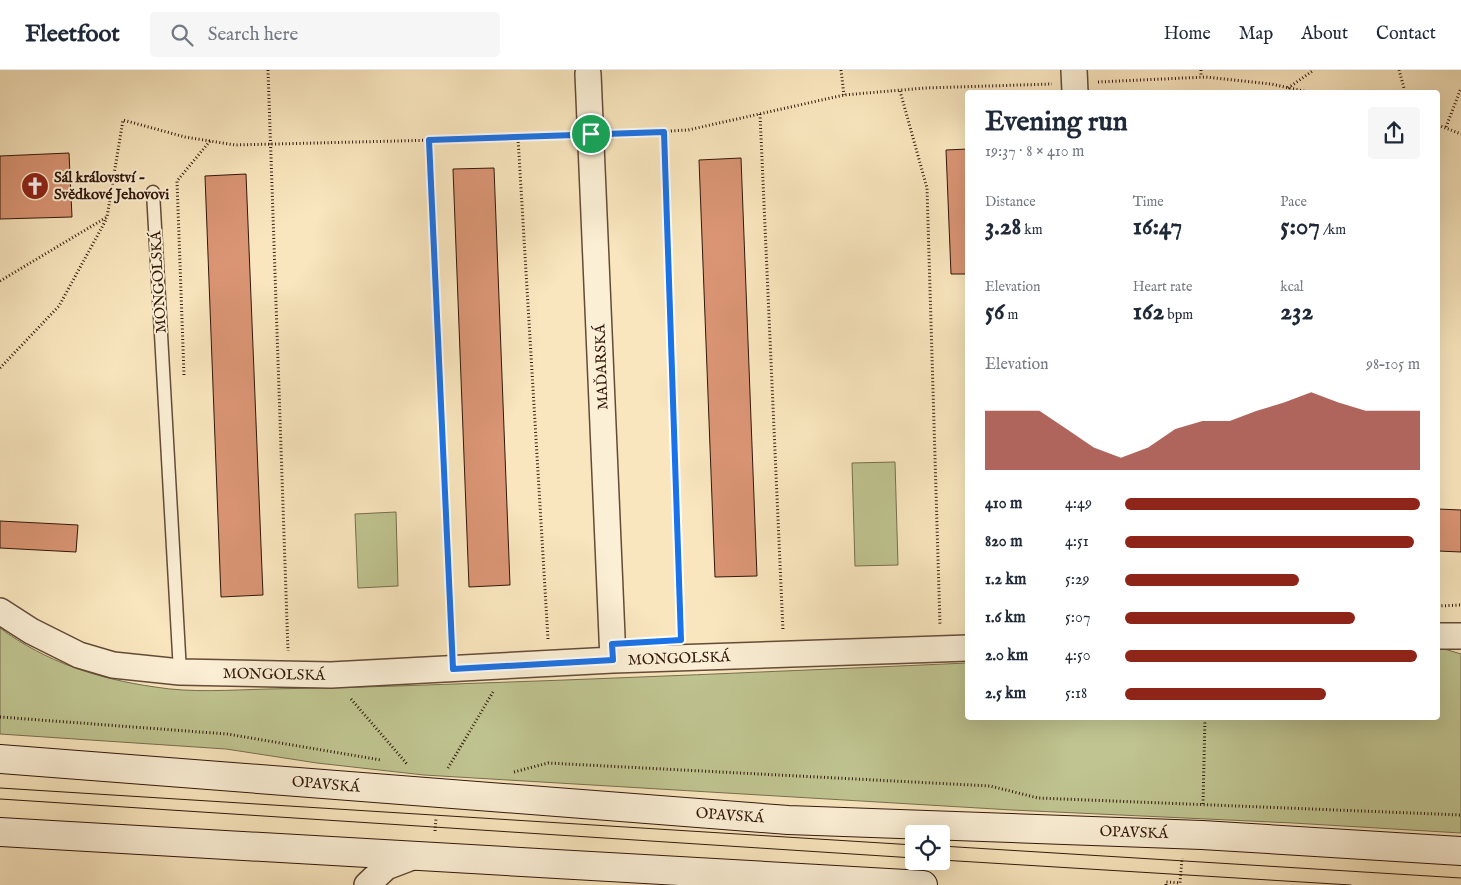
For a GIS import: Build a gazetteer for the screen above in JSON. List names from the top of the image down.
{
  "streets": {
    "main road": ["OPAVSKÁ"],
    "street": ["MONGOLSKÁ", "MAĎARSKÁ"]
  },
  "crossings": [
    ["MONGOLSKÁ", "MAĎARSKÁ"]
  ],
  "places": {
    "church": ["Sál království - Svědkové Jehovovi"]
  },
  "page": {
    "header": "Fleetfoot",
    "search": "Search here",
    "nav": [
      "Home",
      "Map",
      "About",
      "Contact"
    ],
    "heading": ["Evening run", "19:37 · 8 × 410 m"],
    "stats": [
      ["Distance", "3.28 km"],
      ["Time", "16:47"],
      ["Pace", "5:07 /km"],
      ["Elevation", "56 m"],
      ["Heart rate", "162 bpm"],
      ["kcal", "232"]
    ],
    "chart": ["Elevation", "98–105 m"],
    "list": [
      {
        "name": "410 m",
        "note": "4:49"
      },
      {
        "name": "820 m",
        "note": "4:51"
      },
      {
        "name": "1.2 km",
        "note": "5:29"
      },
      {
        "name": "1.6 km",
        "note": "5:07"
      },
      {
        "name": "2.0 km",
        "note": "4:50"
      },
      {
        "name": "2.5 km",
        "note": "5:18"
      }
    ]
  }
}
